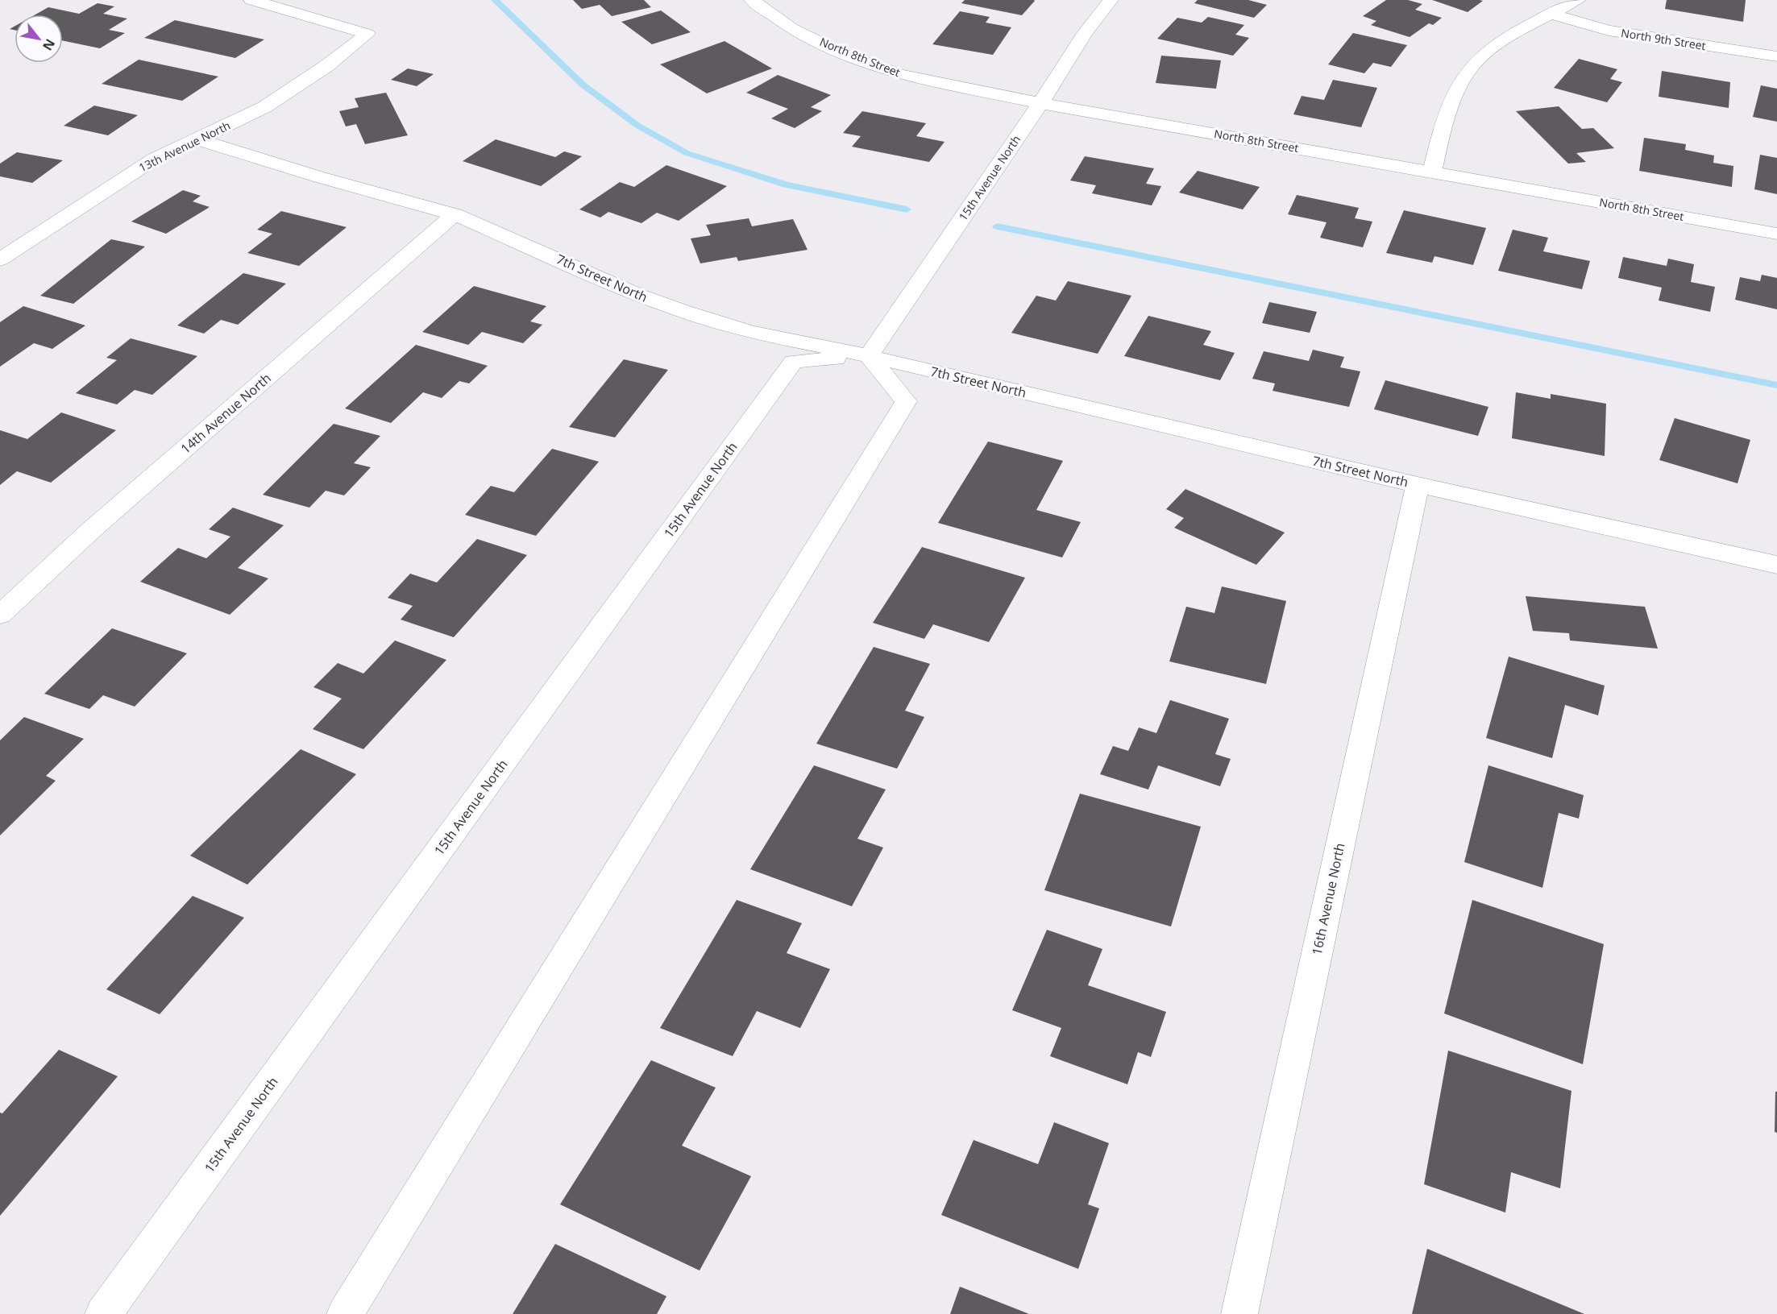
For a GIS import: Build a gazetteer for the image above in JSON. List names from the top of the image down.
{
  "streets": {
    "street": [
      "North 9th Street",
      "North 8th Street",
      "13th Avenue North",
      "15th Avenue North",
      "7th Street North",
      "14th Avenue North",
      "16th Avenue North"
    ]
  },
  "crossings": [
    ["North 8th Street", "15th Avenue North"],
    ["13th Avenue North", "7th Street North"],
    ["15th Avenue North", "7th Street North"],
    ["7th Street North", "14th Avenue North"],
    ["7th Street North", "16th Avenue North"]
  ],
  "north": "bottom right"
}
